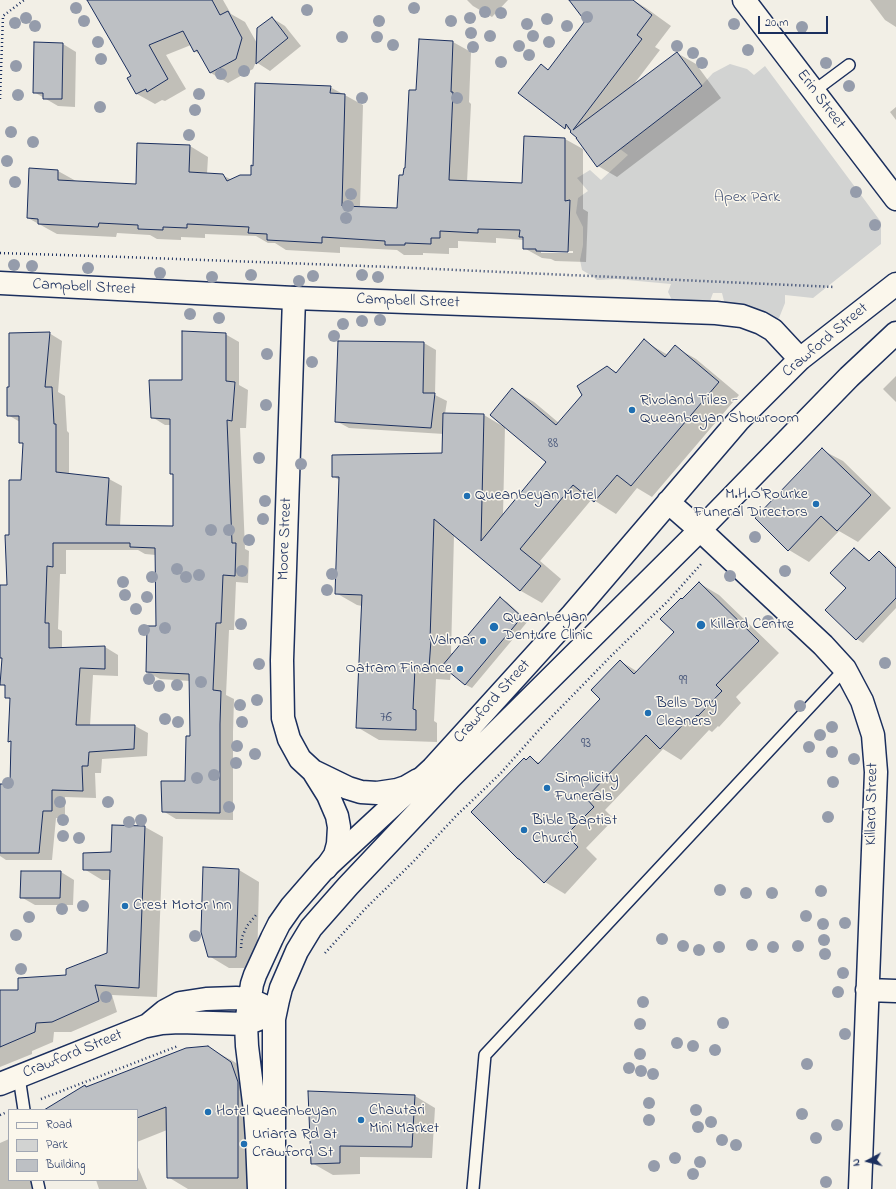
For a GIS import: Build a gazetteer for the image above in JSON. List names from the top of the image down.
{
  "streets": {
    "street": [
      "Erin Street",
      "Campbell Street",
      "Crawford Street",
      "Moore Street",
      "Killard Street"
    ]
  },
  "crossings": [
    ["Campbell Street", "Crawford Street"],
    ["Campbell Street", "Moore Street"],
    ["Crawford Street", "Moore Street"],
    ["Crawford Street", "Killard Street"]
  ],
  "parks": ["Apex Park"],
  "places": [
    "Rivoland Tiles - Queanbeyan Showroom",
    "Queanbeyan Motel",
    "M.H.O'Rourke Funeral Directors",
    "Killard Centre",
    "Queanbeyan Denture Clinic",
    "Valmar",
    "Oatram Finance",
    "Bells Dry Cleaners",
    "Simplicity Funerals",
    "Bible Baptist Church",
    "Crest Motor Inn",
    "Hotel Queanbeyan",
    "Chautari Mini Market",
    "Uriarra Rd at Crawford St"
  ],
  "house_numbers": [
    "88",
    "99",
    "76",
    "93"
  ],
  "legend": ["Road", "Park", "Building"],
  "scale_bar": "20 m",
  "north": "left"
}
